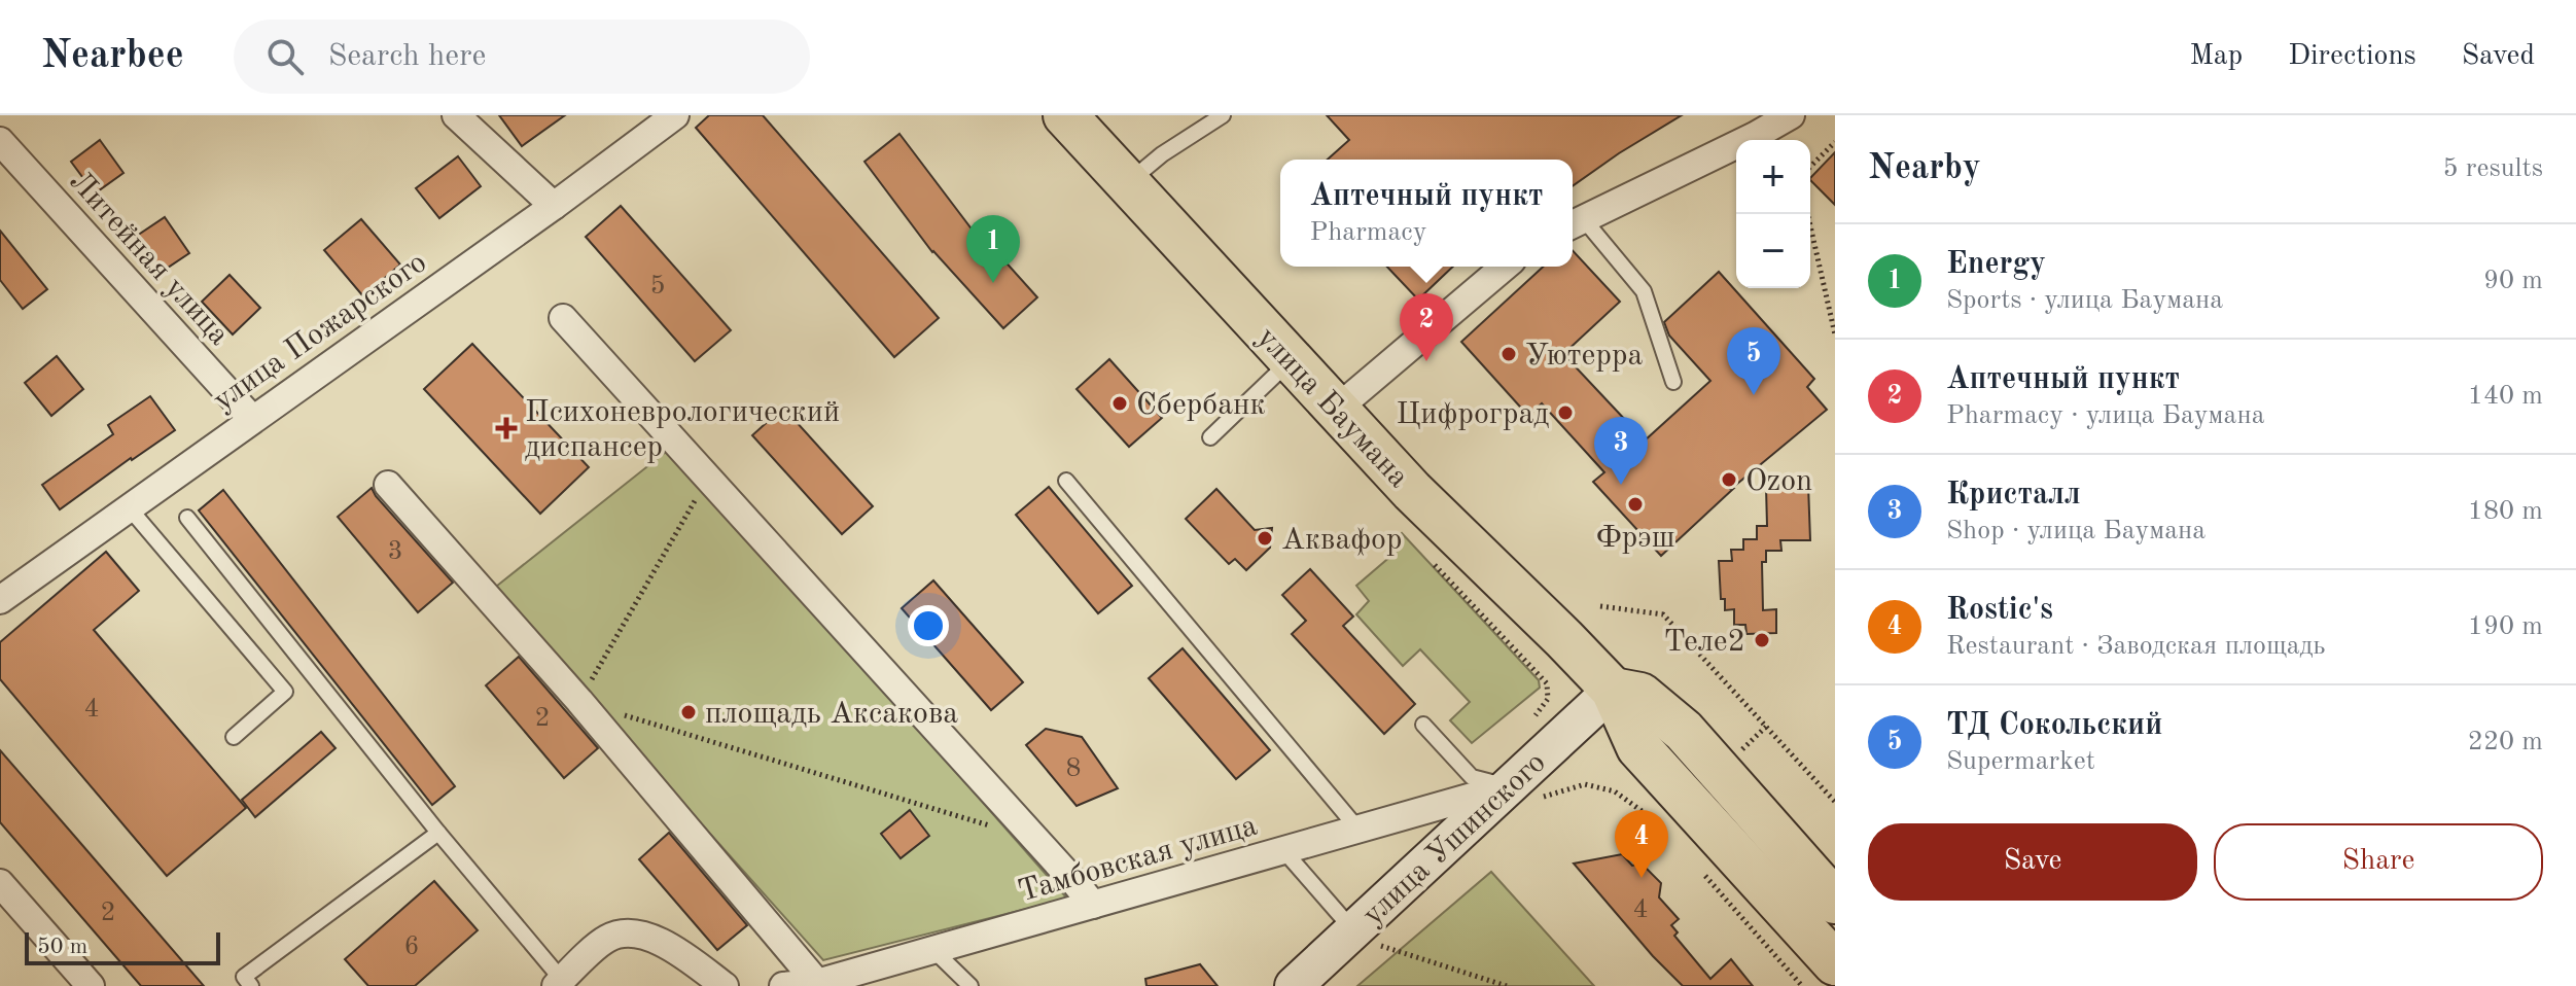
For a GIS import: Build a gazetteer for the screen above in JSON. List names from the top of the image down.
{
  "streets": {
    "main road": ["улица Баумана"],
    "street": [
      "Литейная улица",
      "улица Пожарского",
      "улица Ушинского",
      "Тамбовская улица"
    ]
  },
  "crossings": [
    ["Литейная улица", "улица Пожарского"],
    ["улица Баумана", "улица Ушинского"],
    ["улица Ушинского", "Тамбовская улица"]
  ],
  "places": {
    "other": [
      "Уютерра",
      "Сбербанк",
      "Цифроград",
      "Ozon",
      "Фрэш",
      "Аквафор",
      "Теле2",
      "площадь Аксакова"
    ],
    "health": ["Психоневрологический диспансер"]
  },
  "house_numbers": [
    "5",
    "3",
    "4",
    "2",
    "8",
    "4",
    "2",
    "6"
  ],
  "scale_bar": "50 m",
  "page": {
    "header": "Nearbee",
    "search": "Search here",
    "nav": ["Map", "Directions", "Saved"],
    "heading": ["Nearby", "5 results"],
    "map_buttons": ["+", "−"],
    "popup": ["Аптечный пункт", "Pharmacy"],
    "pins": [
      "1",
      "2",
      "5",
      "3",
      "4"
    ],
    "list": [
      {
        "mark": "1",
        "name": "Energy",
        "note": "Sports · улица Баумана",
        "value": "90 m"
      },
      {
        "mark": "2",
        "name": "Аптечный пункт",
        "note": "Pharmacy · улица Баумана",
        "value": "140 m"
      },
      {
        "mark": "3",
        "name": "Кристалл",
        "note": "Shop · улица Баумана",
        "value": "180 m"
      },
      {
        "mark": "4",
        "name": "Rostic's",
        "note": "Restaurant · Заводская площадь",
        "value": "190 m"
      },
      {
        "mark": "5",
        "name": "ТД Сокольский",
        "note": "Supermarket",
        "value": "220 m"
      }
    ],
    "buttons": ["Save", "Share"],
    "scale": "50 m"
  }
}
